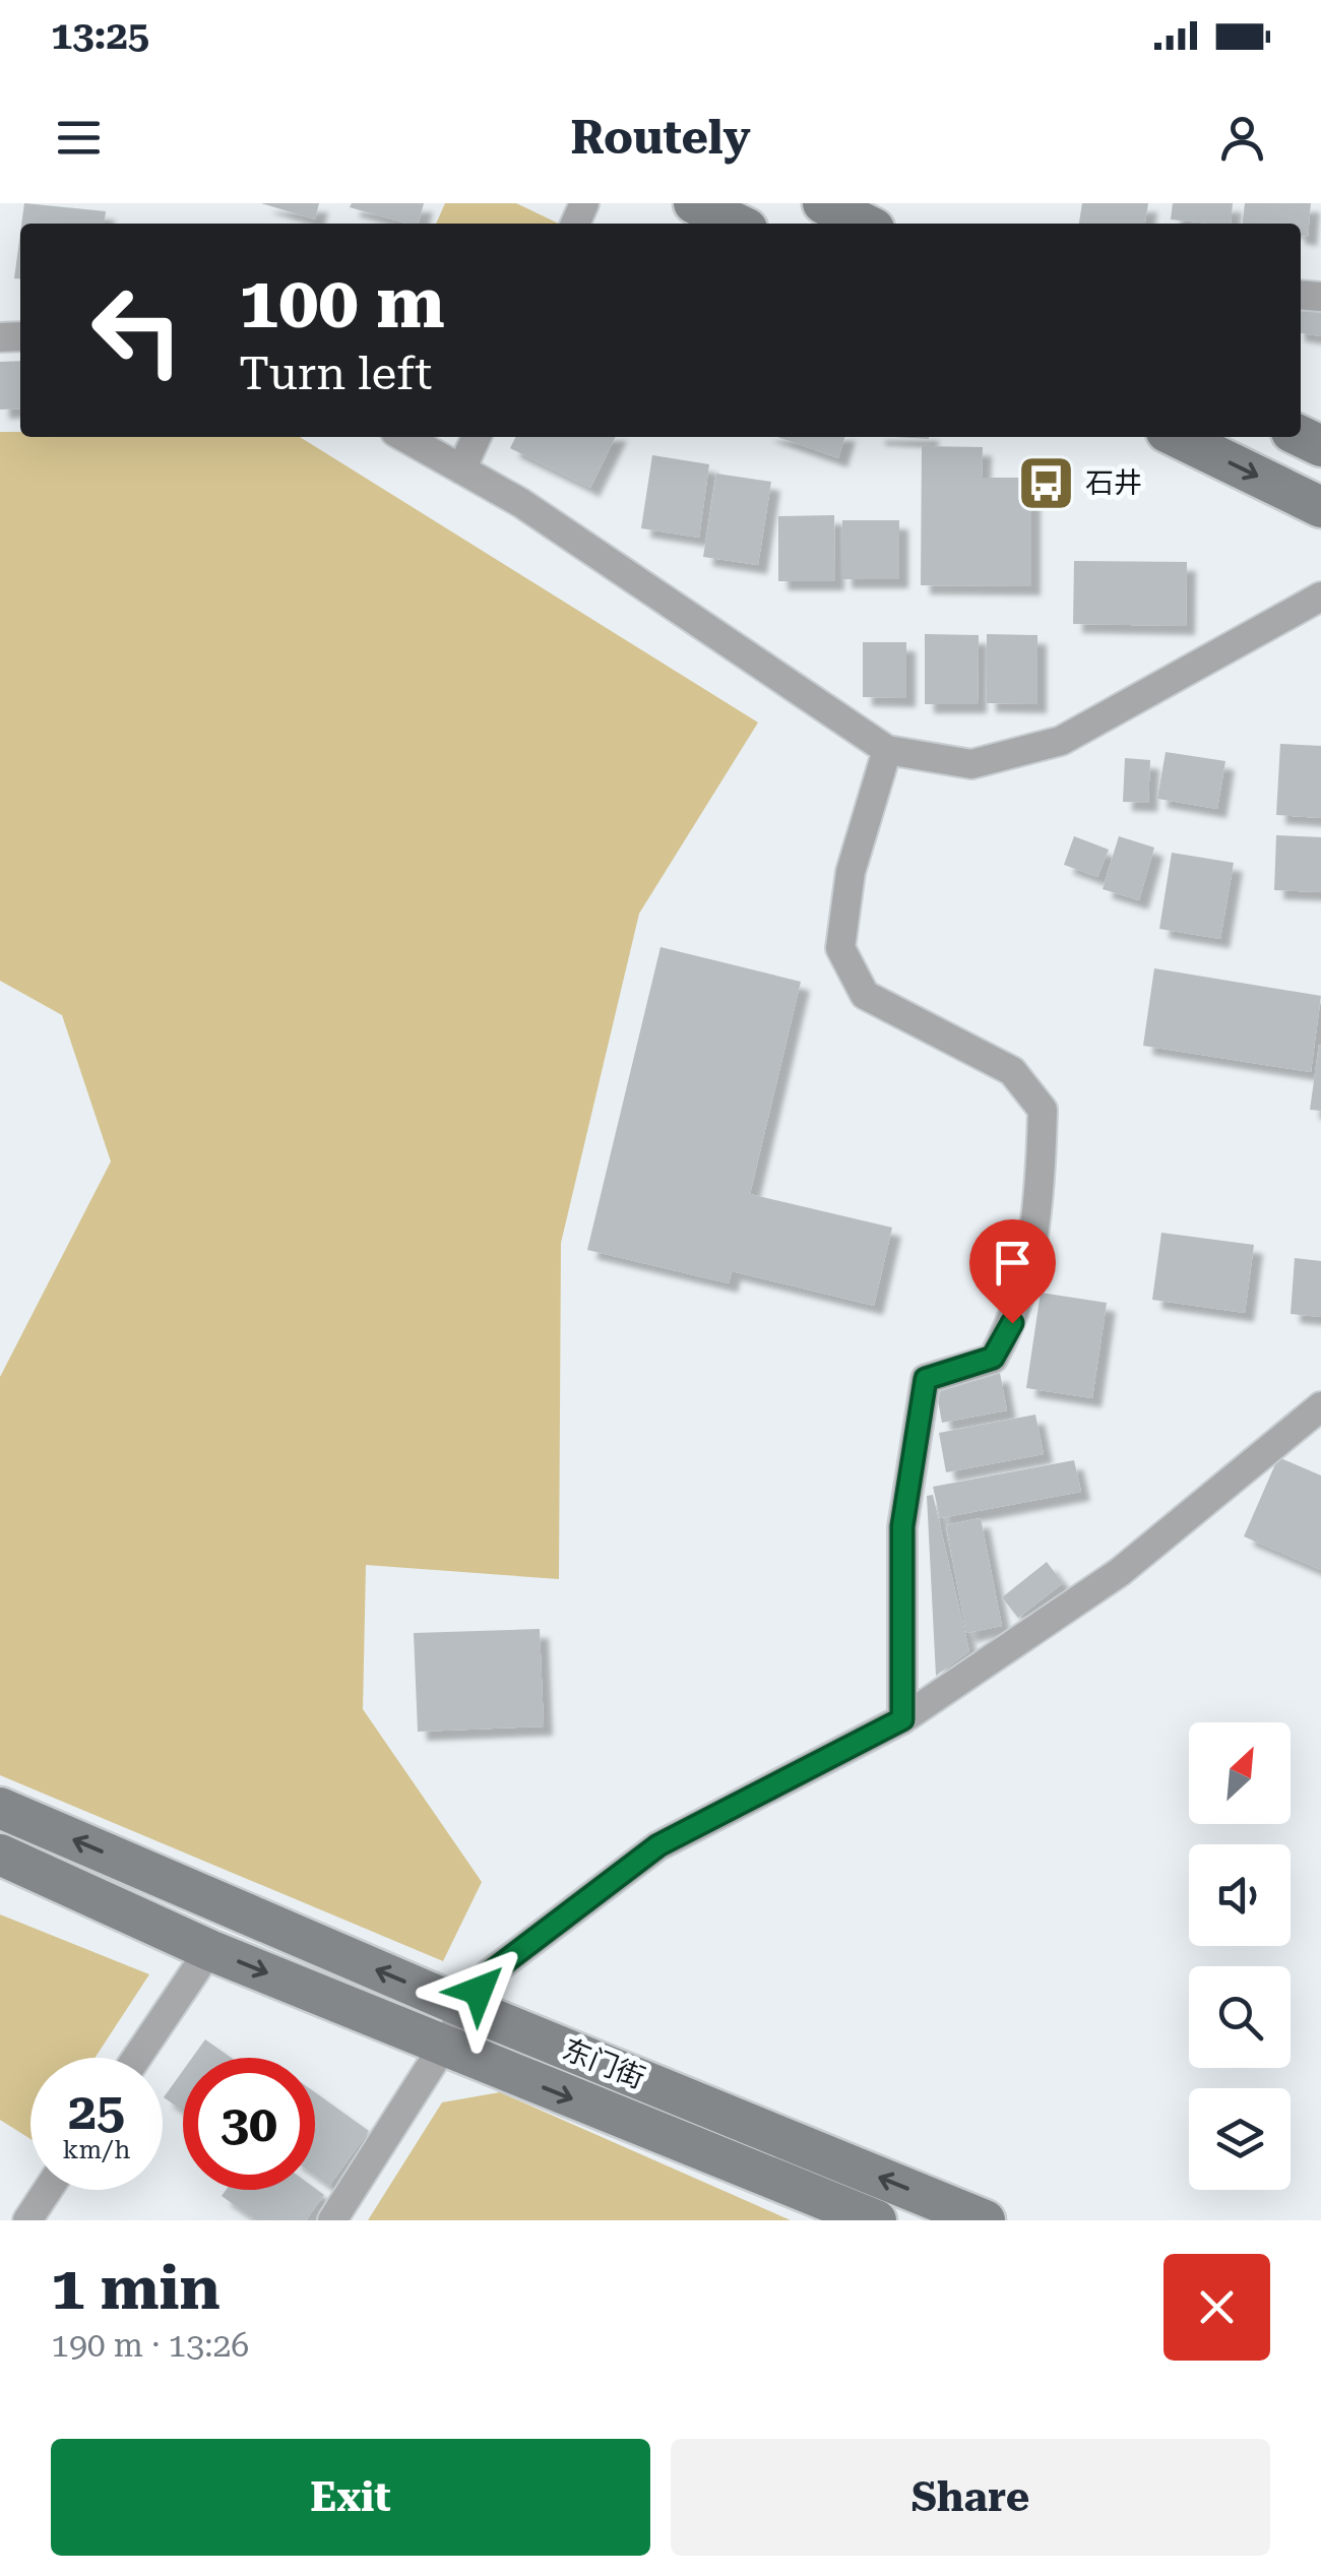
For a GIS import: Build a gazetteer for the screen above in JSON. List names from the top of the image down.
{
  "streets": {
    "street": ["东门街"]
  },
  "places": {
    "bus stop": ["石井"]
  },
  "north": "top right",
  "page": {
    "status": "13:25",
    "header": "Routely",
    "turn": ["100 m", "Turn left"],
    "speed": "25 km/h",
    "limit": "30",
    "heading": ["1 min", "190 m · 13:26"],
    "buttons": ["Exit", "Share"]
  }
}
